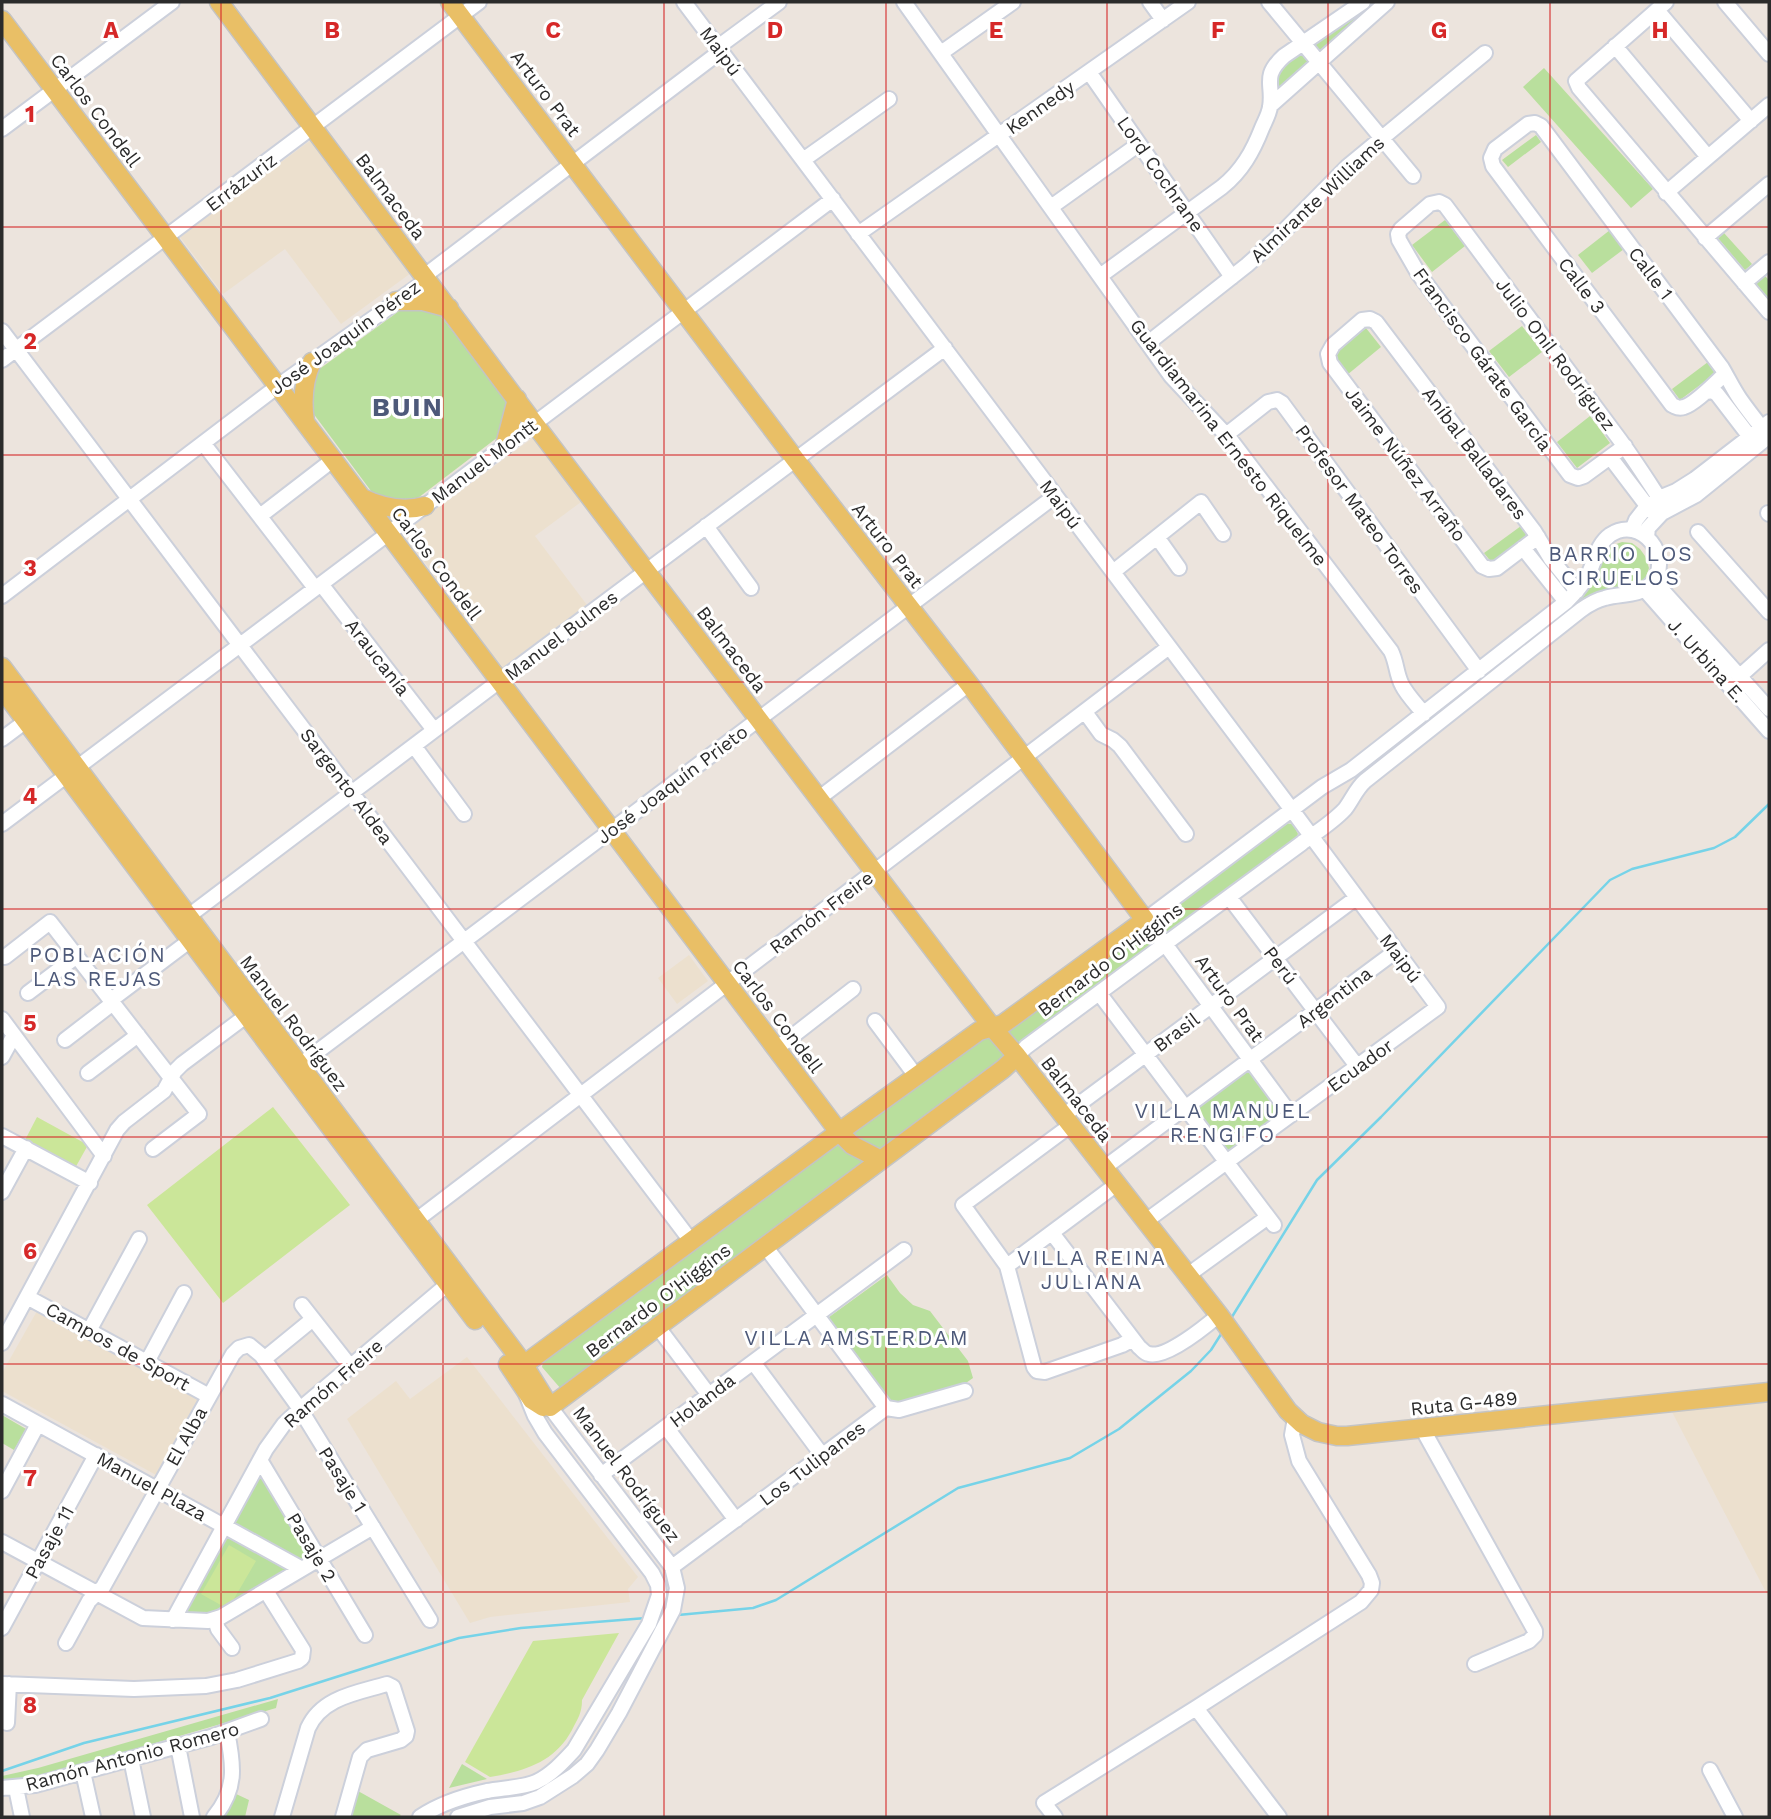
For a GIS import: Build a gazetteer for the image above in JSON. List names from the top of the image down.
{
  "streets": {
    "main road": [
      "Arturo Prat",
      "Carlos Condell",
      "Balmaceda",
      "Bernardo O'Higgins",
      "Manuel Rodríguez",
      "Ruta G-489"
    ],
    "street": [
      "Maipú",
      "Kennedy",
      "Lord Cochrane",
      "Errázuriz",
      "Almirante Williams",
      "Calle 1",
      "Calle 3",
      "José Joaquín Pérez",
      "Julio Onil Rodríguez",
      "Francisco Gárate García",
      "Guardiamarina Ernesto Riquelme",
      "Aníbal Balladares",
      "Manuel Montt",
      "Jaime Núñez Arraño",
      "Profesor Mateo Torres",
      "Manuel Bulnes",
      "Araucanía",
      "J. Urbina E.",
      "José Joaquín Prieto",
      "Sargento Aldea",
      "Ramón Freire",
      "Perú",
      "Argentina",
      "Brasil",
      "Ecuador",
      "Campos de Sport",
      "Holanda",
      "El Alba",
      "Los Tulipanes",
      "Pasaje 1",
      "Manuel Plaza",
      "Pasaje 11",
      "Pasaje 2",
      "Ramón Antonio Romero"
    ]
  },
  "crossings": [
    ["Maipú", "Kennedy"],
    ["Maipú", "José Joaquín Pérez"],
    ["Maipú", "Manuel Montt"],
    ["Maipú", "Manuel Bulnes"],
    ["Maipú", "José Joaquín Prieto"],
    ["Maipú", "Ramón Freire"],
    ["Maipú", "Bernardo O'Higgins"],
    ["Maipú", "Argentina"],
    ["Maipú", "Brasil"],
    ["Maipú", "Ecuador"],
    ["Arturo Prat", "Errázuriz"],
    ["Arturo Prat", "José Joaquín Pérez"],
    ["Arturo Prat", "Manuel Montt"],
    ["Arturo Prat", "Manuel Bulnes"],
    ["Arturo Prat", "José Joaquín Prieto"],
    ["Arturo Prat", "Ramón Freire"],
    ["Arturo Prat", "Bernardo O'Higgins"],
    ["Arturo Prat", "Argentina"],
    ["Arturo Prat", "Brasil"],
    ["Arturo Prat", "Ecuador"],
    ["Kennedy", "Lord Cochrane"],
    ["Kennedy", "Guardiamarina Ernesto Riquelme"],
    ["Carlos Condell", "Errázuriz"],
    ["Carlos Condell", "Balmaceda"],
    ["Carlos Condell", "José Joaquín Pérez"],
    ["Carlos Condell", "Manuel Montt"],
    ["Carlos Condell", "Manuel Bulnes"],
    ["Carlos Condell", "José Joaquín Prieto"],
    ["Carlos Condell", "Ramón Freire"],
    ["Carlos Condell", "Bernardo O'Higgins"],
    ["Lord Cochrane", "Almirante Williams"],
    ["Errázuriz", "Balmaceda"],
    ["Errázuriz", "Sargento Aldea"],
    ["Balmaceda", "José Joaquín Pérez"],
    ["Balmaceda", "Manuel Montt"],
    ["Balmaceda", "Manuel Bulnes"],
    ["Balmaceda", "José Joaquín Prieto"],
    ["Balmaceda", "Ramón Freire"],
    ["Balmaceda", "Bernardo O'Higgins"],
    ["Balmaceda", "Argentina"],
    ["Balmaceda", "Brasil"],
    ["Balmaceda", "Ecuador"],
    ["Balmaceda", "Ruta G-489"],
    ["Almirante Williams", "Guardiamarina Ernesto Riquelme"],
    ["Calle 1", "Calle 3"],
    ["José Joaquín Pérez", "Manuel Montt"],
    ["José Joaquín Pérez", "Araucanía"],
    ["José Joaquín Pérez", "Sargento Aldea"],
    ["Julio Onil Rodríguez", "Francisco Gárate García"],
    ["Guardiamarina Ernesto Riquelme", "Profesor Mateo Torres"],
    ["Guardiamarina Ernesto Riquelme", "Bernardo O'Higgins"],
    ["Aníbal Balladares", "Jaime Núñez Arraño"],
    ["Aníbal Balladares", "Bernardo O'Higgins"],
    ["Manuel Montt", "Araucanía"],
    ["Manuel Montt", "Sargento Aldea"],
    ["Manuel Montt", "Manuel Rodríguez"],
    ["Profesor Mateo Torres", "Bernardo O'Higgins"],
    ["Manuel Bulnes", "Araucanía"],
    ["Manuel Bulnes", "Sargento Aldea"],
    ["Manuel Bulnes", "Manuel Rodríguez"],
    ["J. Urbina E.", "Bernardo O'Higgins"],
    ["José Joaquín Prieto", "Sargento Aldea"],
    ["José Joaquín Prieto", "Manuel Rodríguez"],
    ["Sargento Aldea", "Ramón Freire"],
    ["Sargento Aldea", "Bernardo O'Higgins"],
    ["Ramón Freire", "Manuel Rodríguez"],
    ["Ramón Freire", "Pasaje 1"],
    ["Ramón Freire", "Manuel Plaza"],
    ["Ramón Freire", "Pasaje 2"],
    ["Bernardo O'Higgins", "Perú"],
    ["Bernardo O'Higgins", "Manuel Rodríguez"],
    ["Perú", "Argentina"],
    ["Perú", "Brasil"],
    ["Perú", "Ecuador"],
    ["Manuel Rodríguez", "Holanda"],
    ["Manuel Rodríguez", "Los Tulipanes"],
    ["Campos de Sport", "El Alba"],
    ["El Alba", "Pasaje 1"],
    ["El Alba", "Manuel Plaza"],
    ["Manuel Plaza", "Pasaje 11"]
  ],
  "districts": [
    "BUIN",
    "BARRIO LOS CIRUELOS",
    "POBLACIÓN LAS REJAS",
    "VILLA MANUEL RENGIFO",
    "VILLA REINA JULIANA",
    "VILLA AMSTERDAM"
  ],
  "grid": {
    "columns": [
      "A",
      "B",
      "C",
      "D",
      "E",
      "F",
      "G",
      "H"
    ],
    "rows": [
      "1",
      "2",
      "3",
      "4",
      "5",
      "6",
      "7",
      "8"
    ]
  }
}
